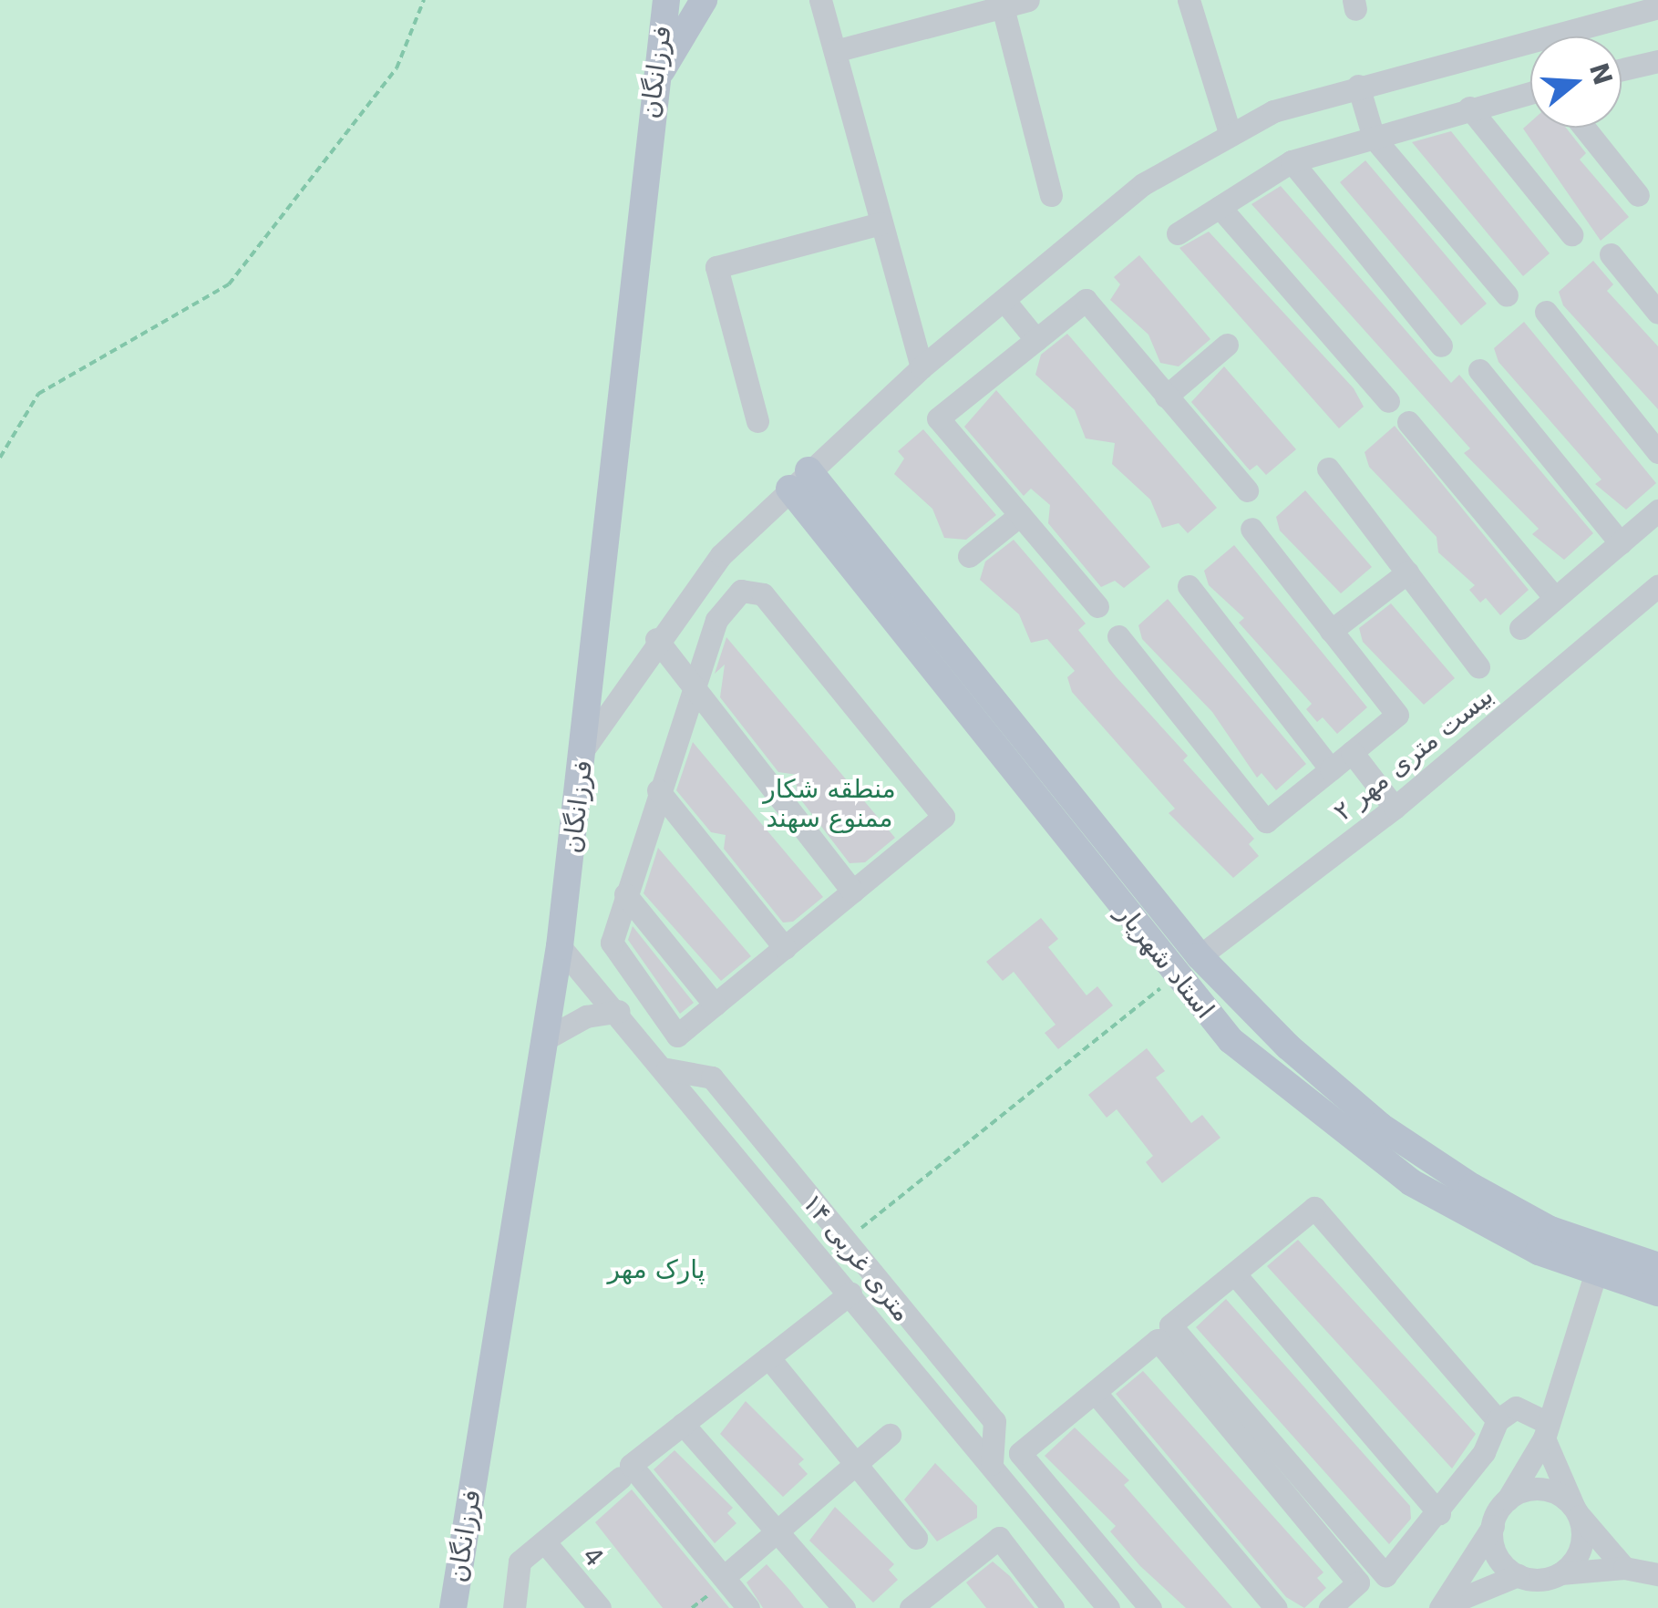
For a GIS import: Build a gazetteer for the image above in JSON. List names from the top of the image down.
{
  "streets": {
    "main road": ["فرزانگان", "استاد شهریار"],
    "street": ["بیست متری مهر ۲", "۱۴ متری غربی", "4"]
  },
  "crossings": [
    ["فرزانگان", "۱۴ متری غربی"],
    ["بیست متری مهر ۲", "استاد شهریار"]
  ],
  "parks": ["منطقه شکار ممنوع سهند", "پارک مهر"],
  "north": "right"
}
